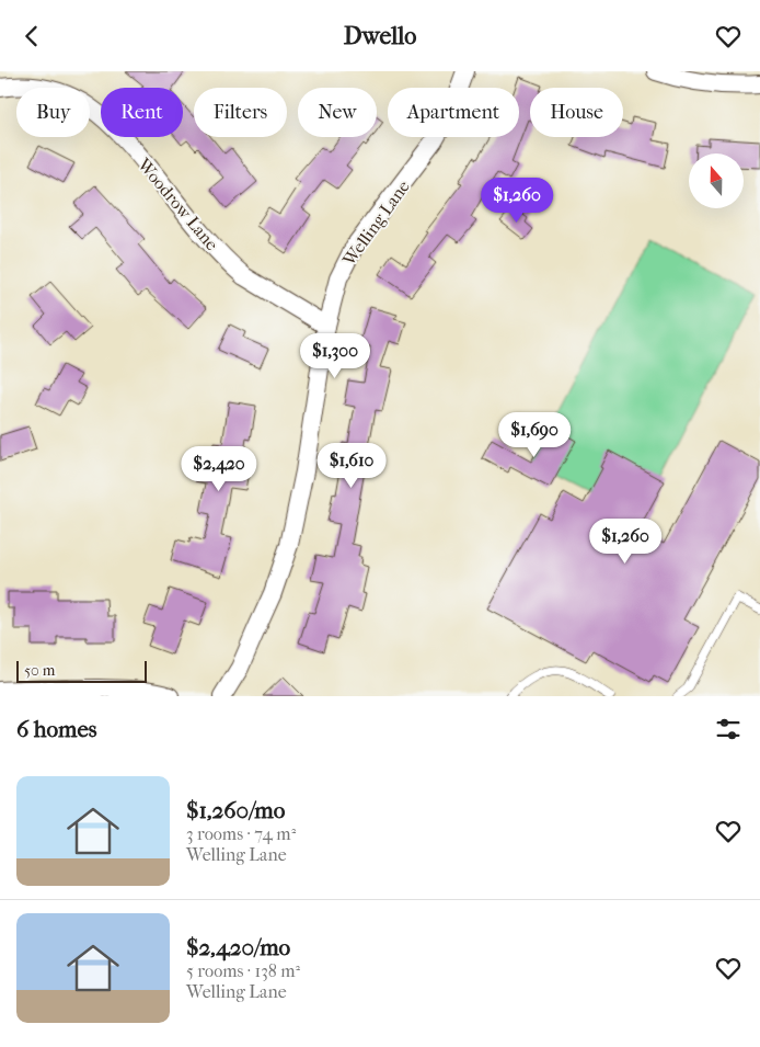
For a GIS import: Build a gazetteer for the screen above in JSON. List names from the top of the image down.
{
  "streets": {
    "street": ["Woodrow Lane", "Welling Lane"]
  },
  "crossings": [
    ["Woodrow Lane", "Welling Lane"]
  ],
  "scale_bar": "50 m",
  "north": "top",
  "page": {
    "header": "Dwello",
    "chip": [
      "Buy",
      "Rent",
      "Filters",
      "New",
      "Apartment",
      "House"
    ],
    "price": [
      "$1,260",
      "$1,300",
      "$1,690",
      "$1,610",
      "$2,420",
      "$1,260"
    ],
    "scale": "50 m",
    "heading": "6 homes",
    "list": [
      {
        "name": "$1,260/mo",
        "note": "3 rooms · 74 m² · Welling Lane"
      },
      {
        "name": "$2,420/mo",
        "note": "5 rooms · 138 m² · Welling Lane"
      }
    ]
  }
}
